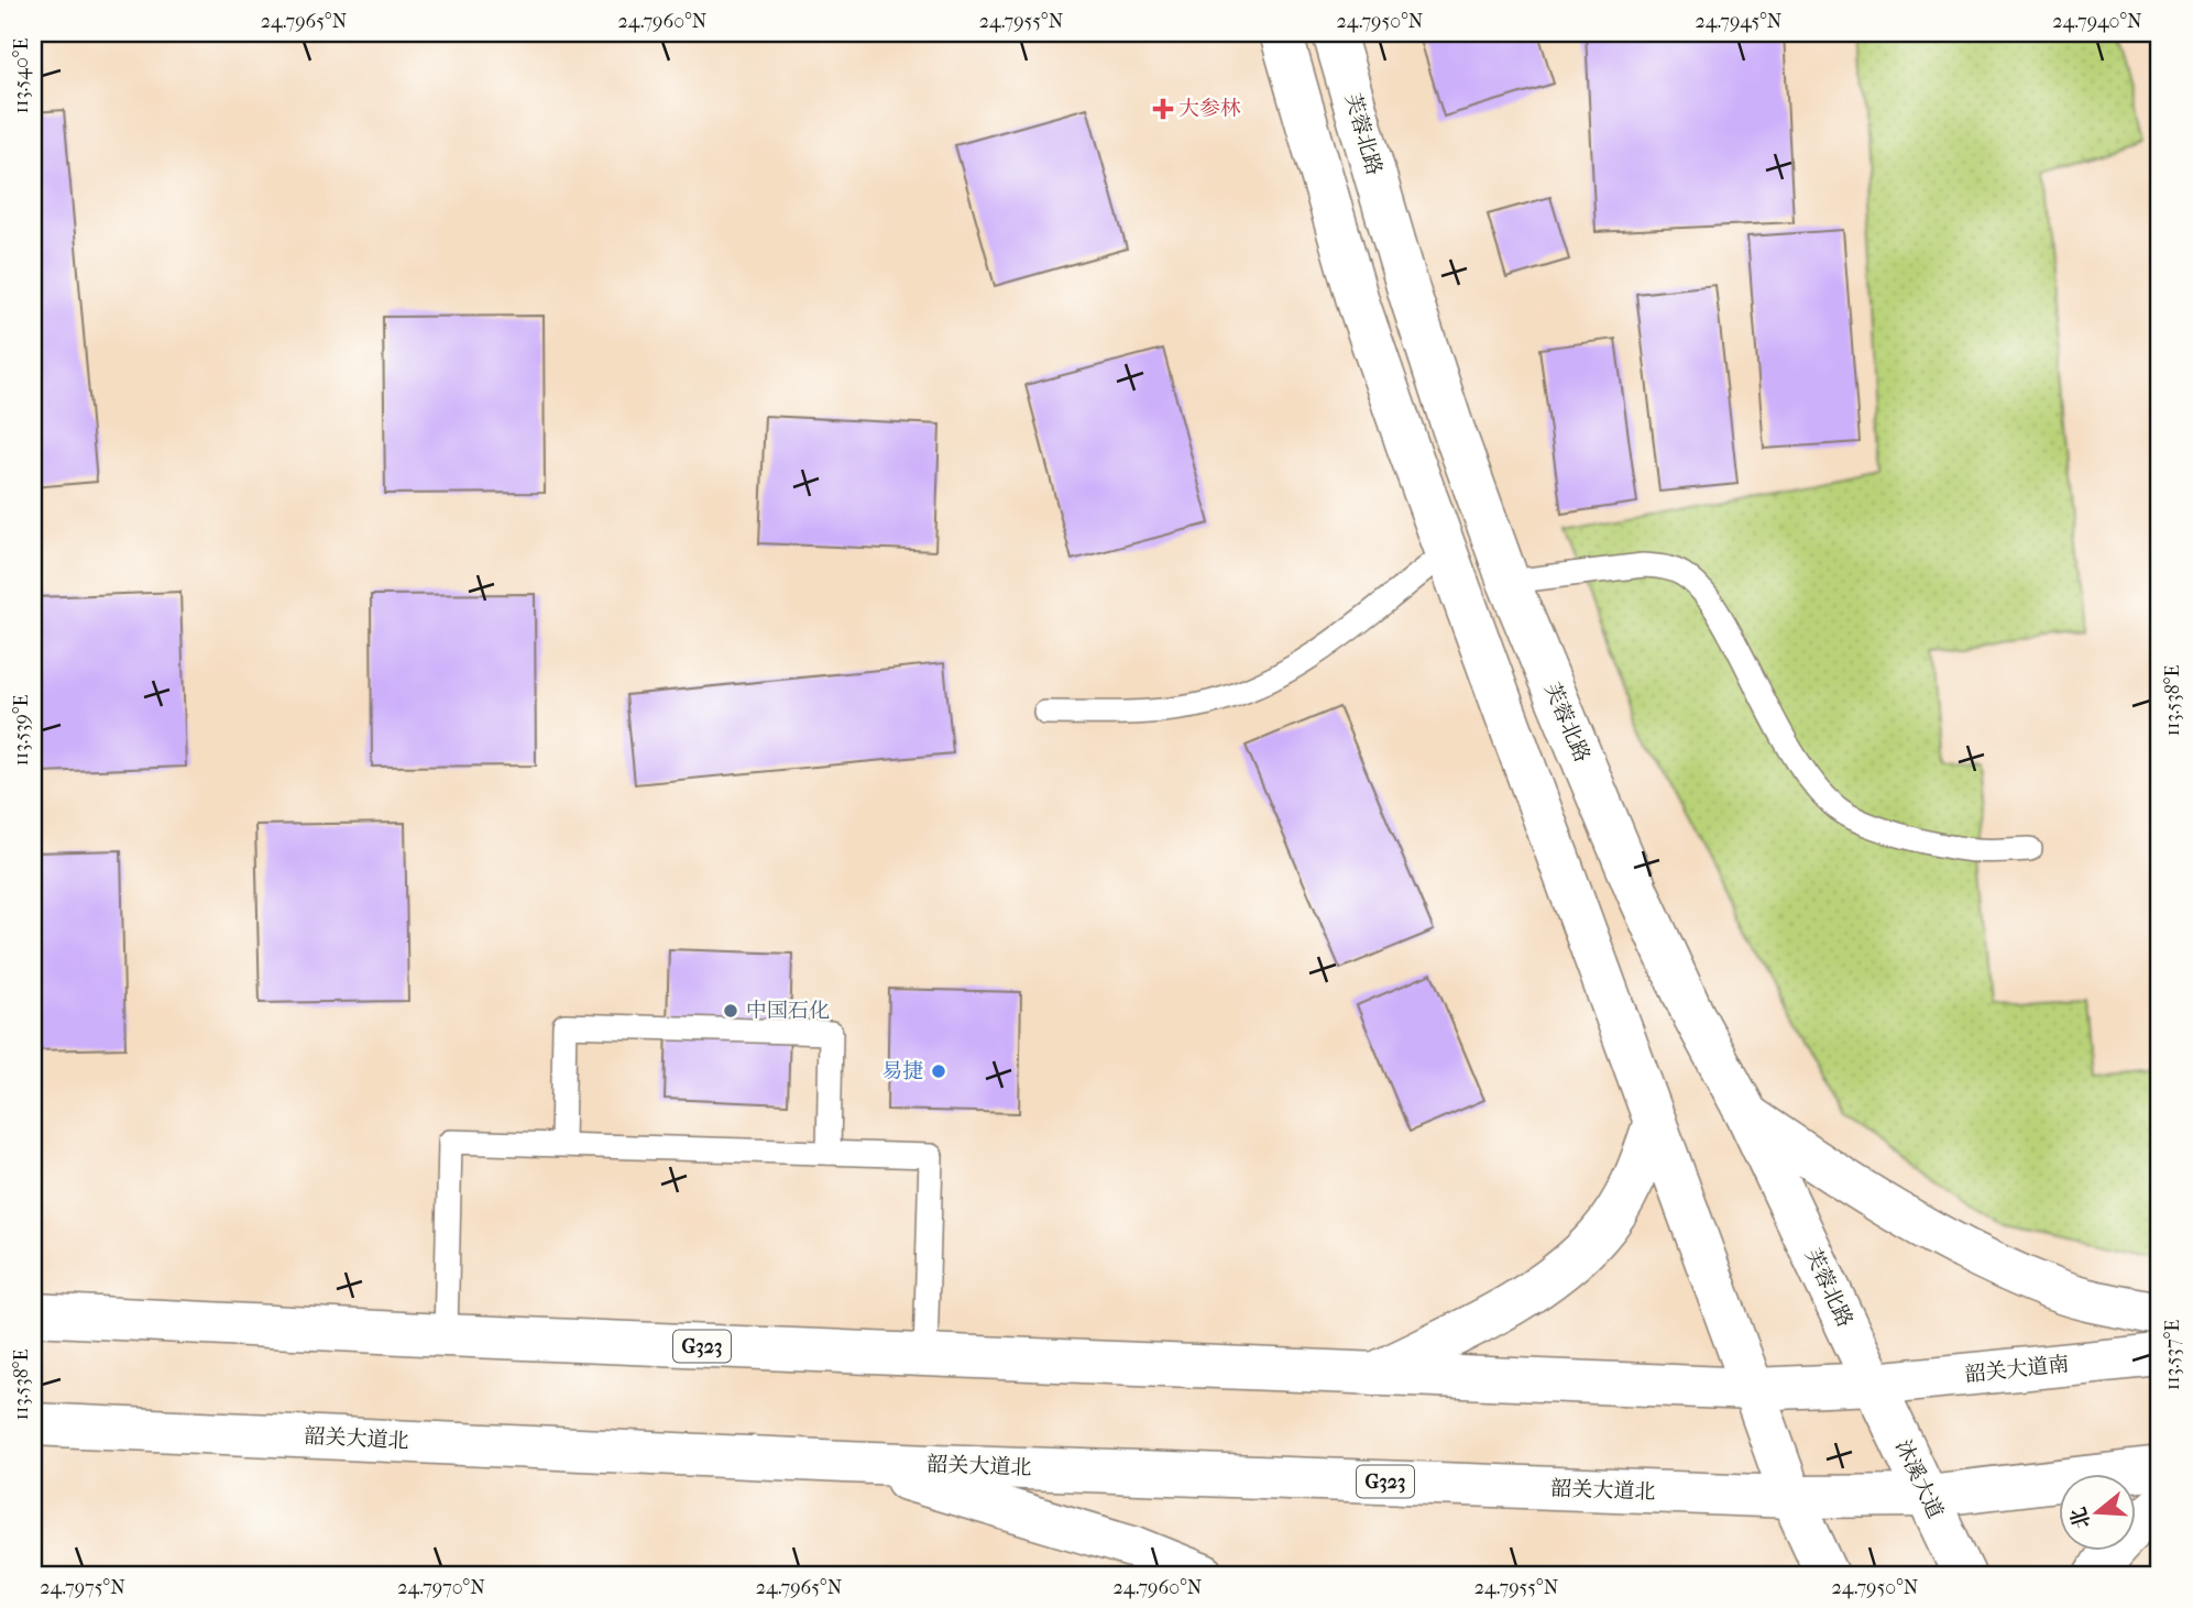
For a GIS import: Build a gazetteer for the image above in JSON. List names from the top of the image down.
{
  "streets": {
    "main road": [
      "芙蓉北路",
      "G323",
      "韶关大道南",
      "韶关大道北",
      "沐溪大道"
    ]
  },
  "crossings": [
    ["芙蓉北路", "G323"],
    ["芙蓉北路", "韶关大道南"],
    ["芙蓉北路", "沐溪大道"],
    ["G323", "韶关大道南"],
    ["G323", "沐溪大道"],
    ["韶关大道南", "沐溪大道"],
    ["韶关大道北", "沐溪大道"]
  ],
  "places": {
    "health": ["大参林"],
    "other": ["中国石化", "易捷"]
  },
  "north": "left",
  "coordinates": [
    "24.7965°N",
    "24.7960°N",
    "24.7955°N",
    "24.7950°N",
    "24.7945°N",
    "24.7940°N",
    "113.540°E",
    "113.538°E",
    "113.539°E",
    "113.537°E",
    "24.7975°N",
    "24.7970°N"
  ]
}
